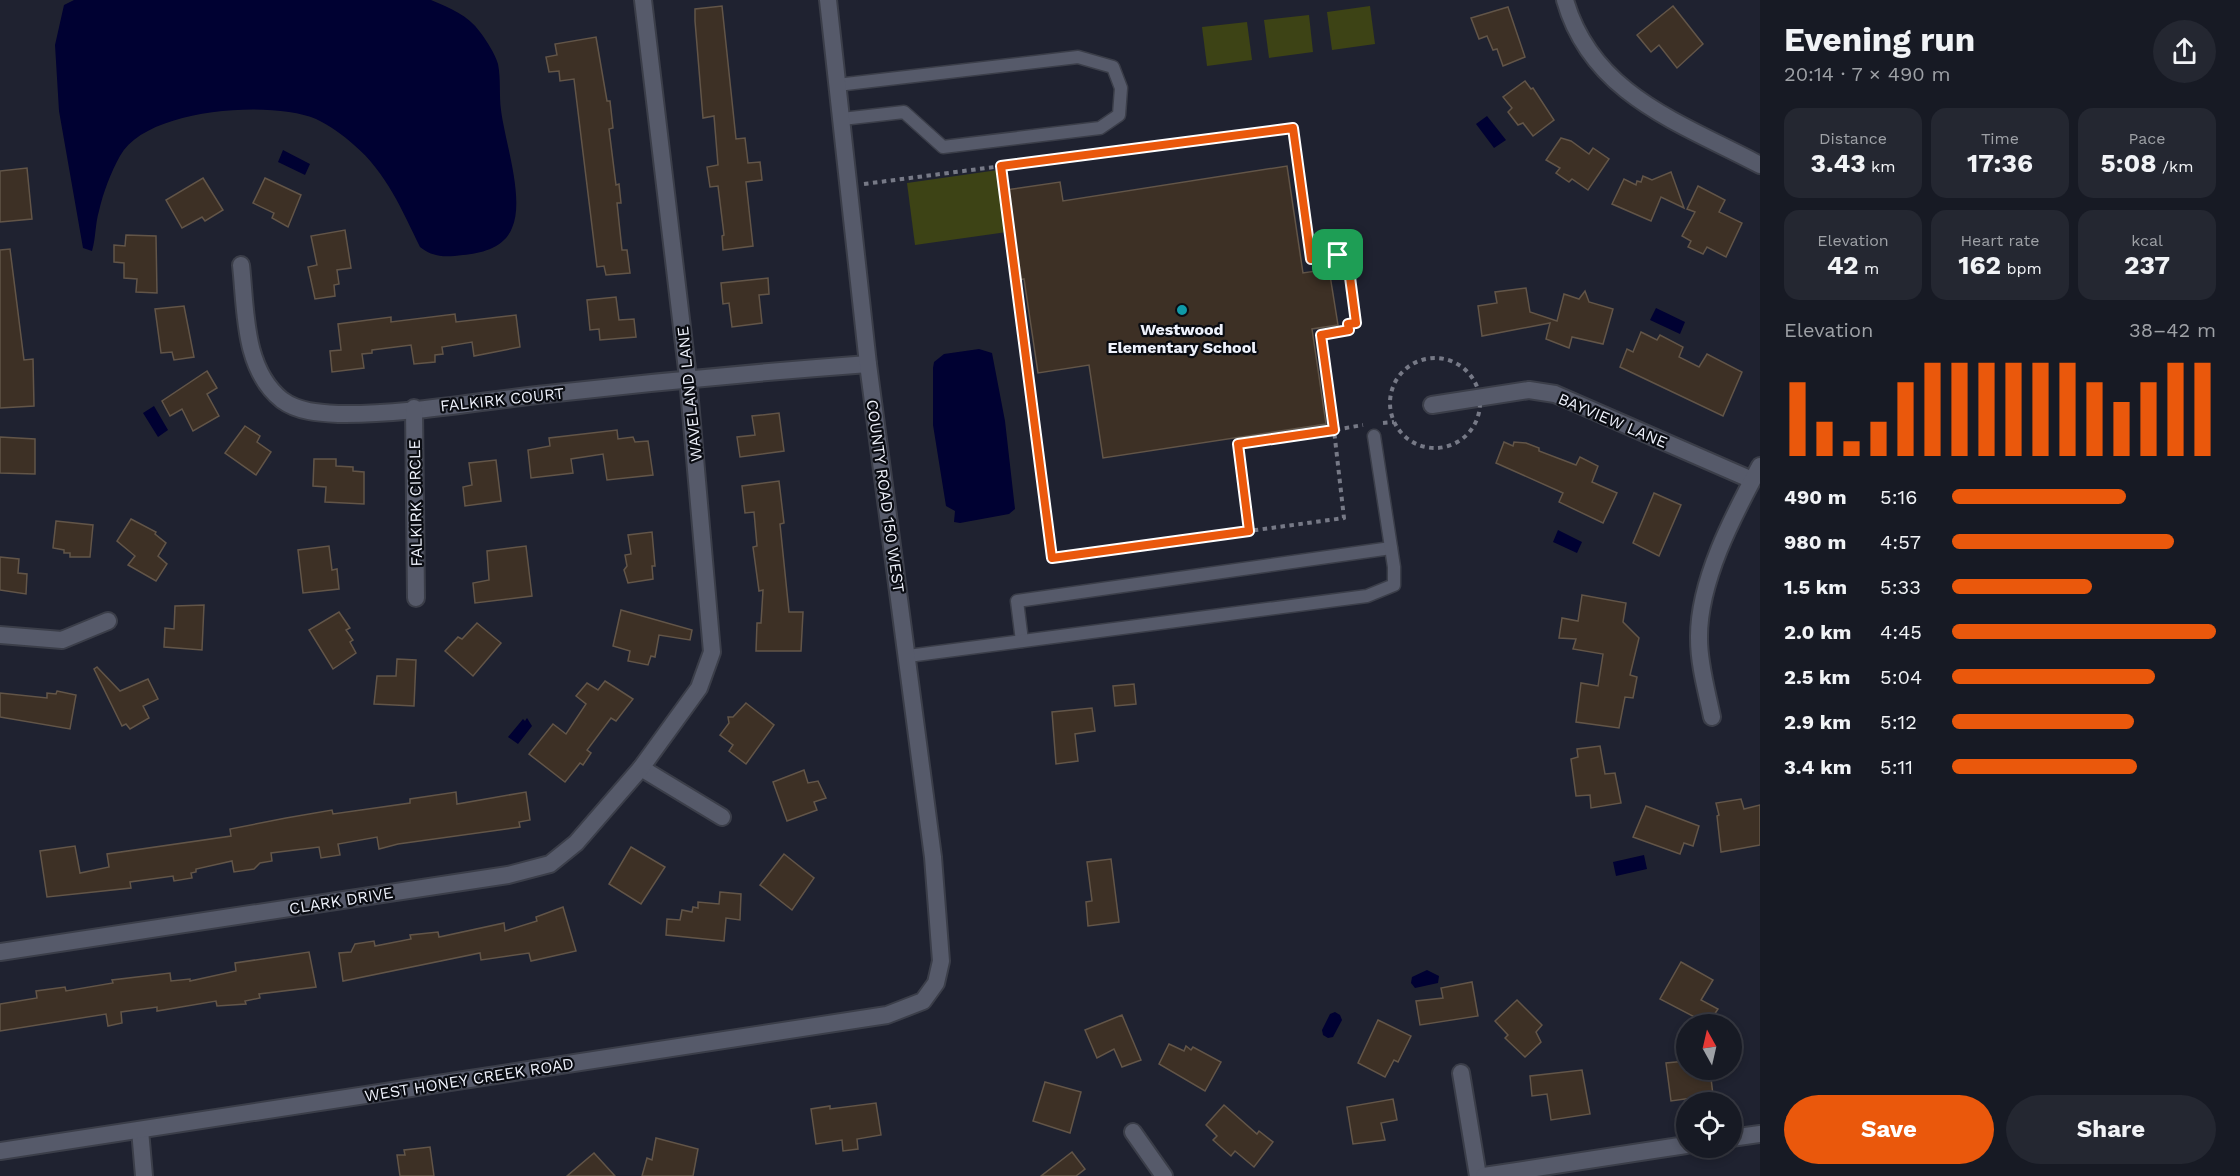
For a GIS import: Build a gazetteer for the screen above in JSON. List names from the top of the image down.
{
  "streets": {
    "street": [
      "WAVELAND LANE",
      "FALKIRK COURT",
      "BAYVIEW LANE",
      "COUNTY ROAD 150 WEST",
      "FALKIRK CIRCLE",
      "CLARK DRIVE",
      "WEST HONEY CREEK ROAD"
    ]
  },
  "crossings": [
    ["WAVELAND LANE", "FALKIRK COURT"],
    ["WAVELAND LANE", "CLARK DRIVE"],
    ["FALKIRK COURT", "COUNTY ROAD 150 WEST"],
    ["FALKIRK COURT", "FALKIRK CIRCLE"],
    ["COUNTY ROAD 150 WEST", "WEST HONEY CREEK ROAD"]
  ],
  "places": ["Westwood Elementary School"],
  "north": "top",
  "page": {
    "heading": ["Evening run", "20:14 · 7 × 490 m"],
    "stats": [
      ["Distance", "3.43 km"],
      ["Time", "17:36"],
      ["Pace", "5:08 /km"],
      ["Elevation", "42 m"],
      ["Heart rate", "162 bpm"],
      ["kcal", "237"]
    ],
    "chart": ["Elevation", "38–42 m"],
    "list": [
      {
        "name": "490 m",
        "note": "5:16"
      },
      {
        "name": "980 m",
        "note": "4:57"
      },
      {
        "name": "1.5 km",
        "note": "5:33"
      },
      {
        "name": "2.0 km",
        "note": "4:45"
      },
      {
        "name": "2.5 km",
        "note": "5:04"
      },
      {
        "name": "2.9 km",
        "note": "5:12"
      },
      {
        "name": "3.4 km",
        "note": "5:11"
      }
    ],
    "buttons": ["Save", "Share"]
  }
}
